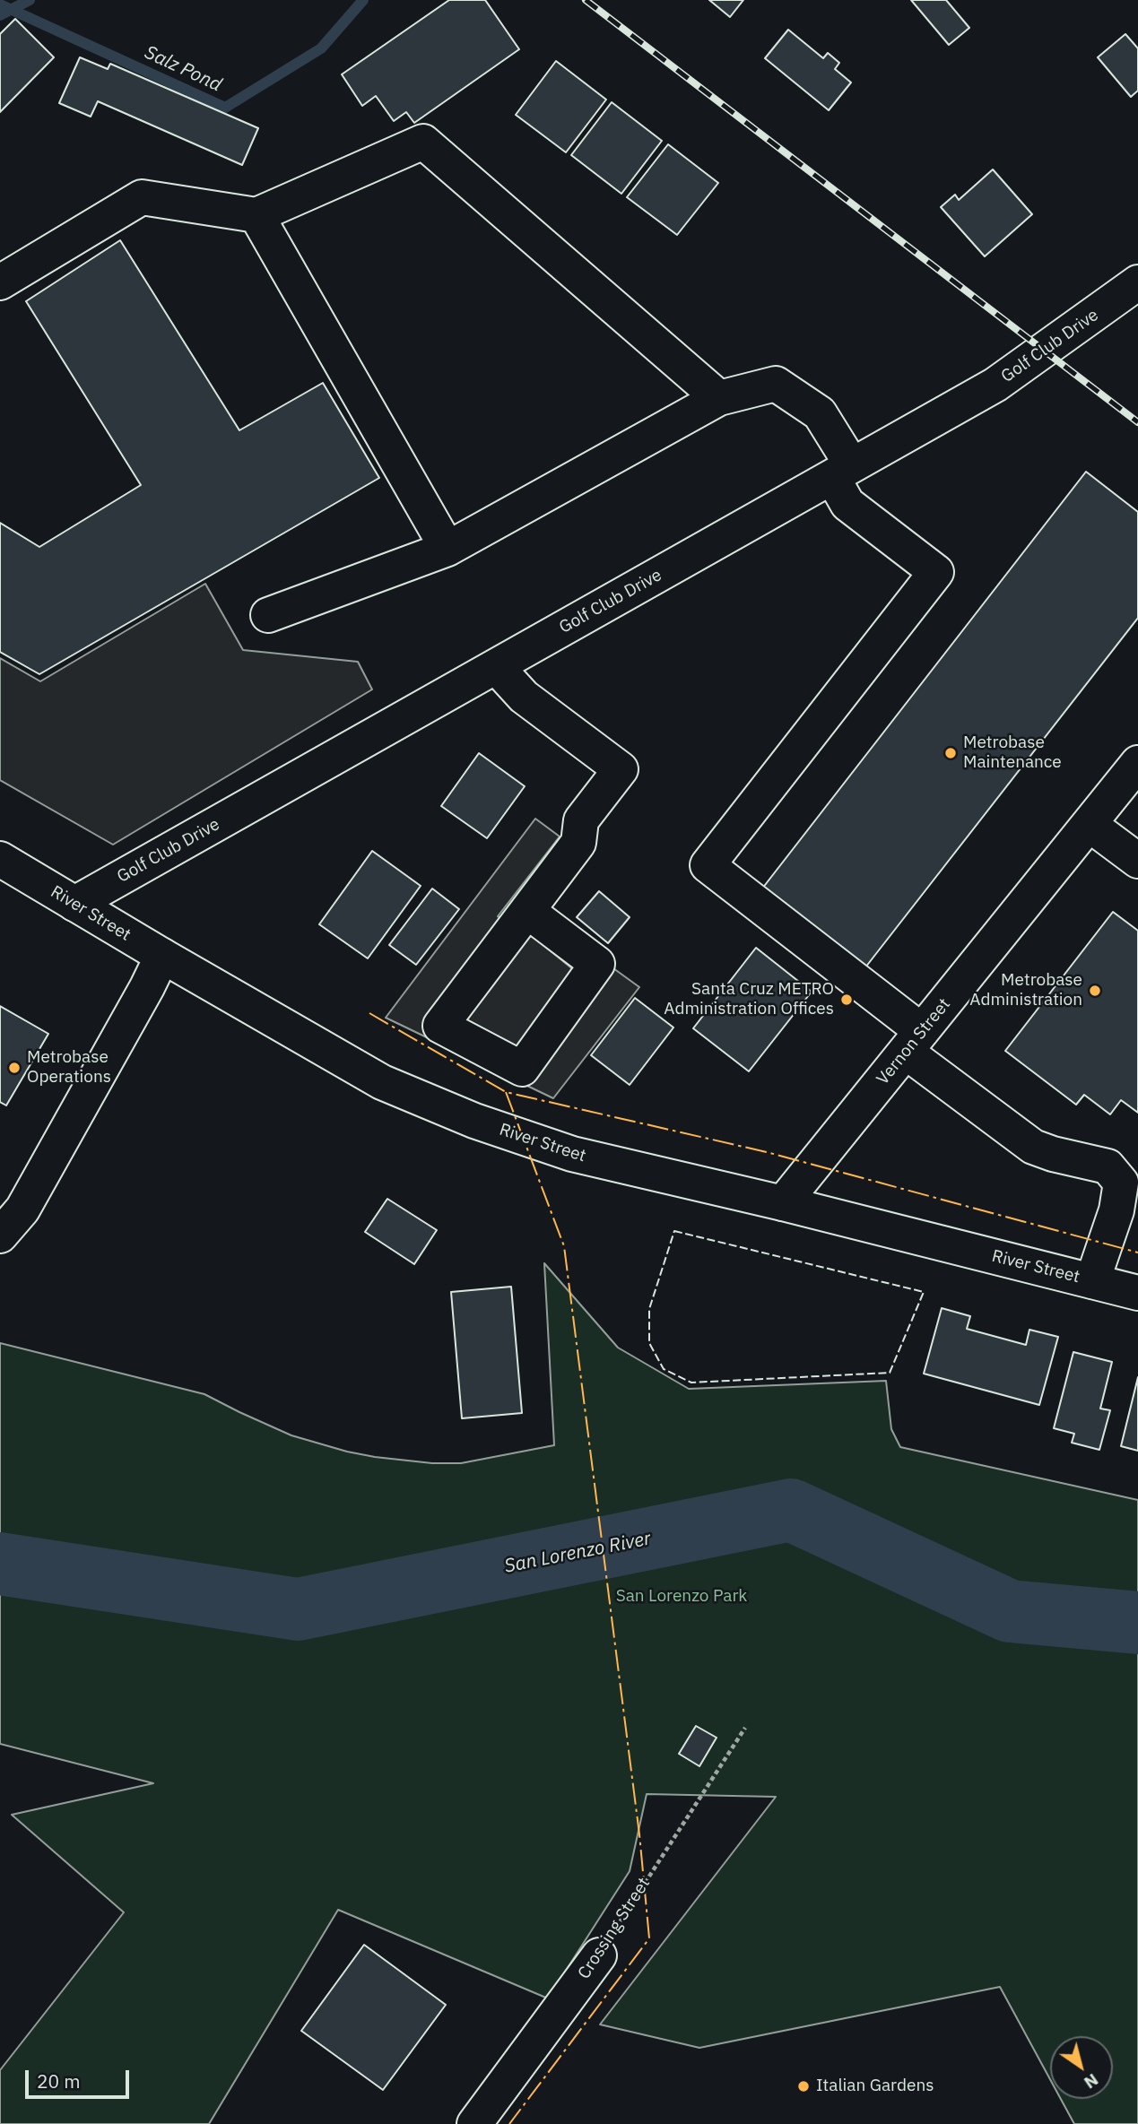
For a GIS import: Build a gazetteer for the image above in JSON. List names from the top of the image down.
{
  "streets": {
    "street": [
      "Golf Club Drive",
      "River Street",
      "Vernon Street",
      "Crossing Street"
    ]
  },
  "crossings": [
    ["Golf Club Drive", "River Street"],
    ["River Street", "Vernon Street"]
  ],
  "water": ["Salz Pond", "San Lorenzo River"],
  "parks": ["San Lorenzo Park"],
  "places": [
    "Metrobase Maintenance",
    "Metrobase Administration",
    "Santa Cruz METRO Administration Offices",
    "Metrobase Operations",
    "Italian Gardens"
  ],
  "scale_bar": "20 m",
  "north": "bottom right"
}
